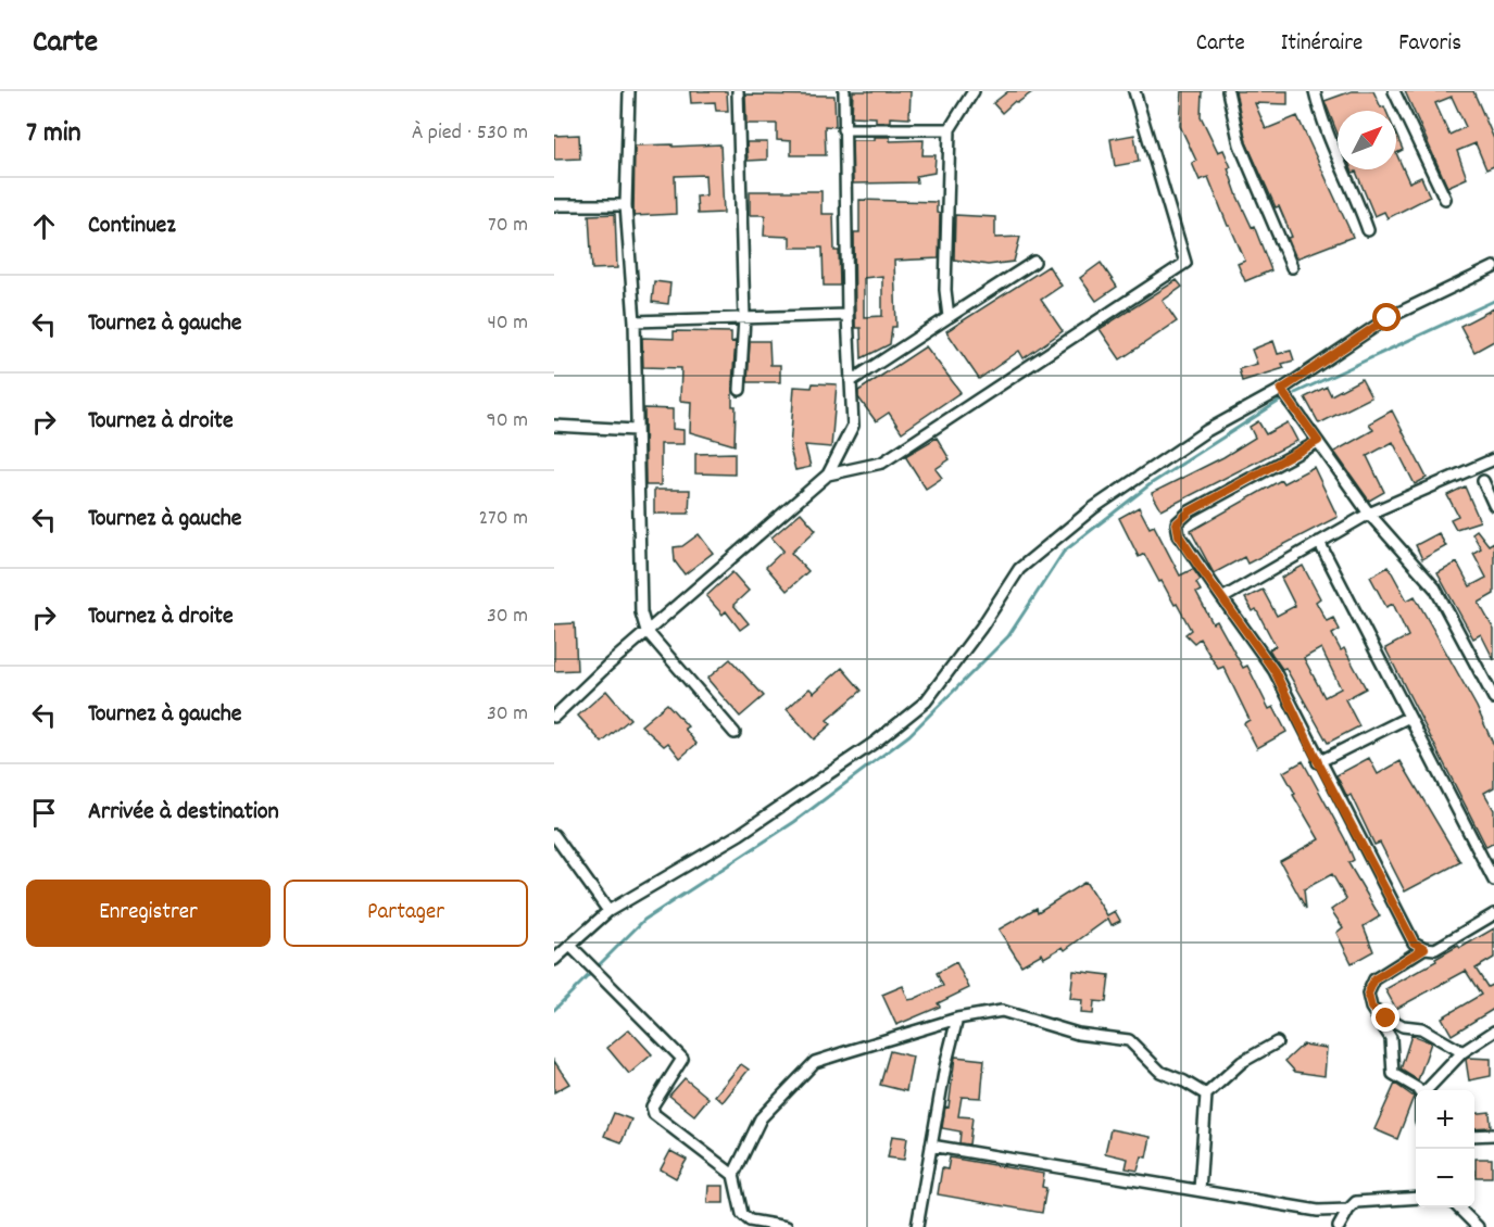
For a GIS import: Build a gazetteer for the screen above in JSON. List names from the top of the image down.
{
  "north": "top right",
  "page": {
    "header": "Carte",
    "nav": ["Carte", "Itinéraire", "Favoris"],
    "heading": ["7 min", "À pied · 530 m"],
    "list": [
      ["Continuez", "70 m"],
      ["Tournez à gauche", "40 m"],
      ["Tournez à droite", "90 m"],
      ["Tournez à gauche", "270 m"],
      ["Tournez à droite", "30 m"],
      ["Tournez à gauche", "30 m"],
      "Arrivée à destination"
    ],
    "buttons": ["Enregistrer", "Partager"],
    "map_buttons": ["+", "−"]
  }
}
